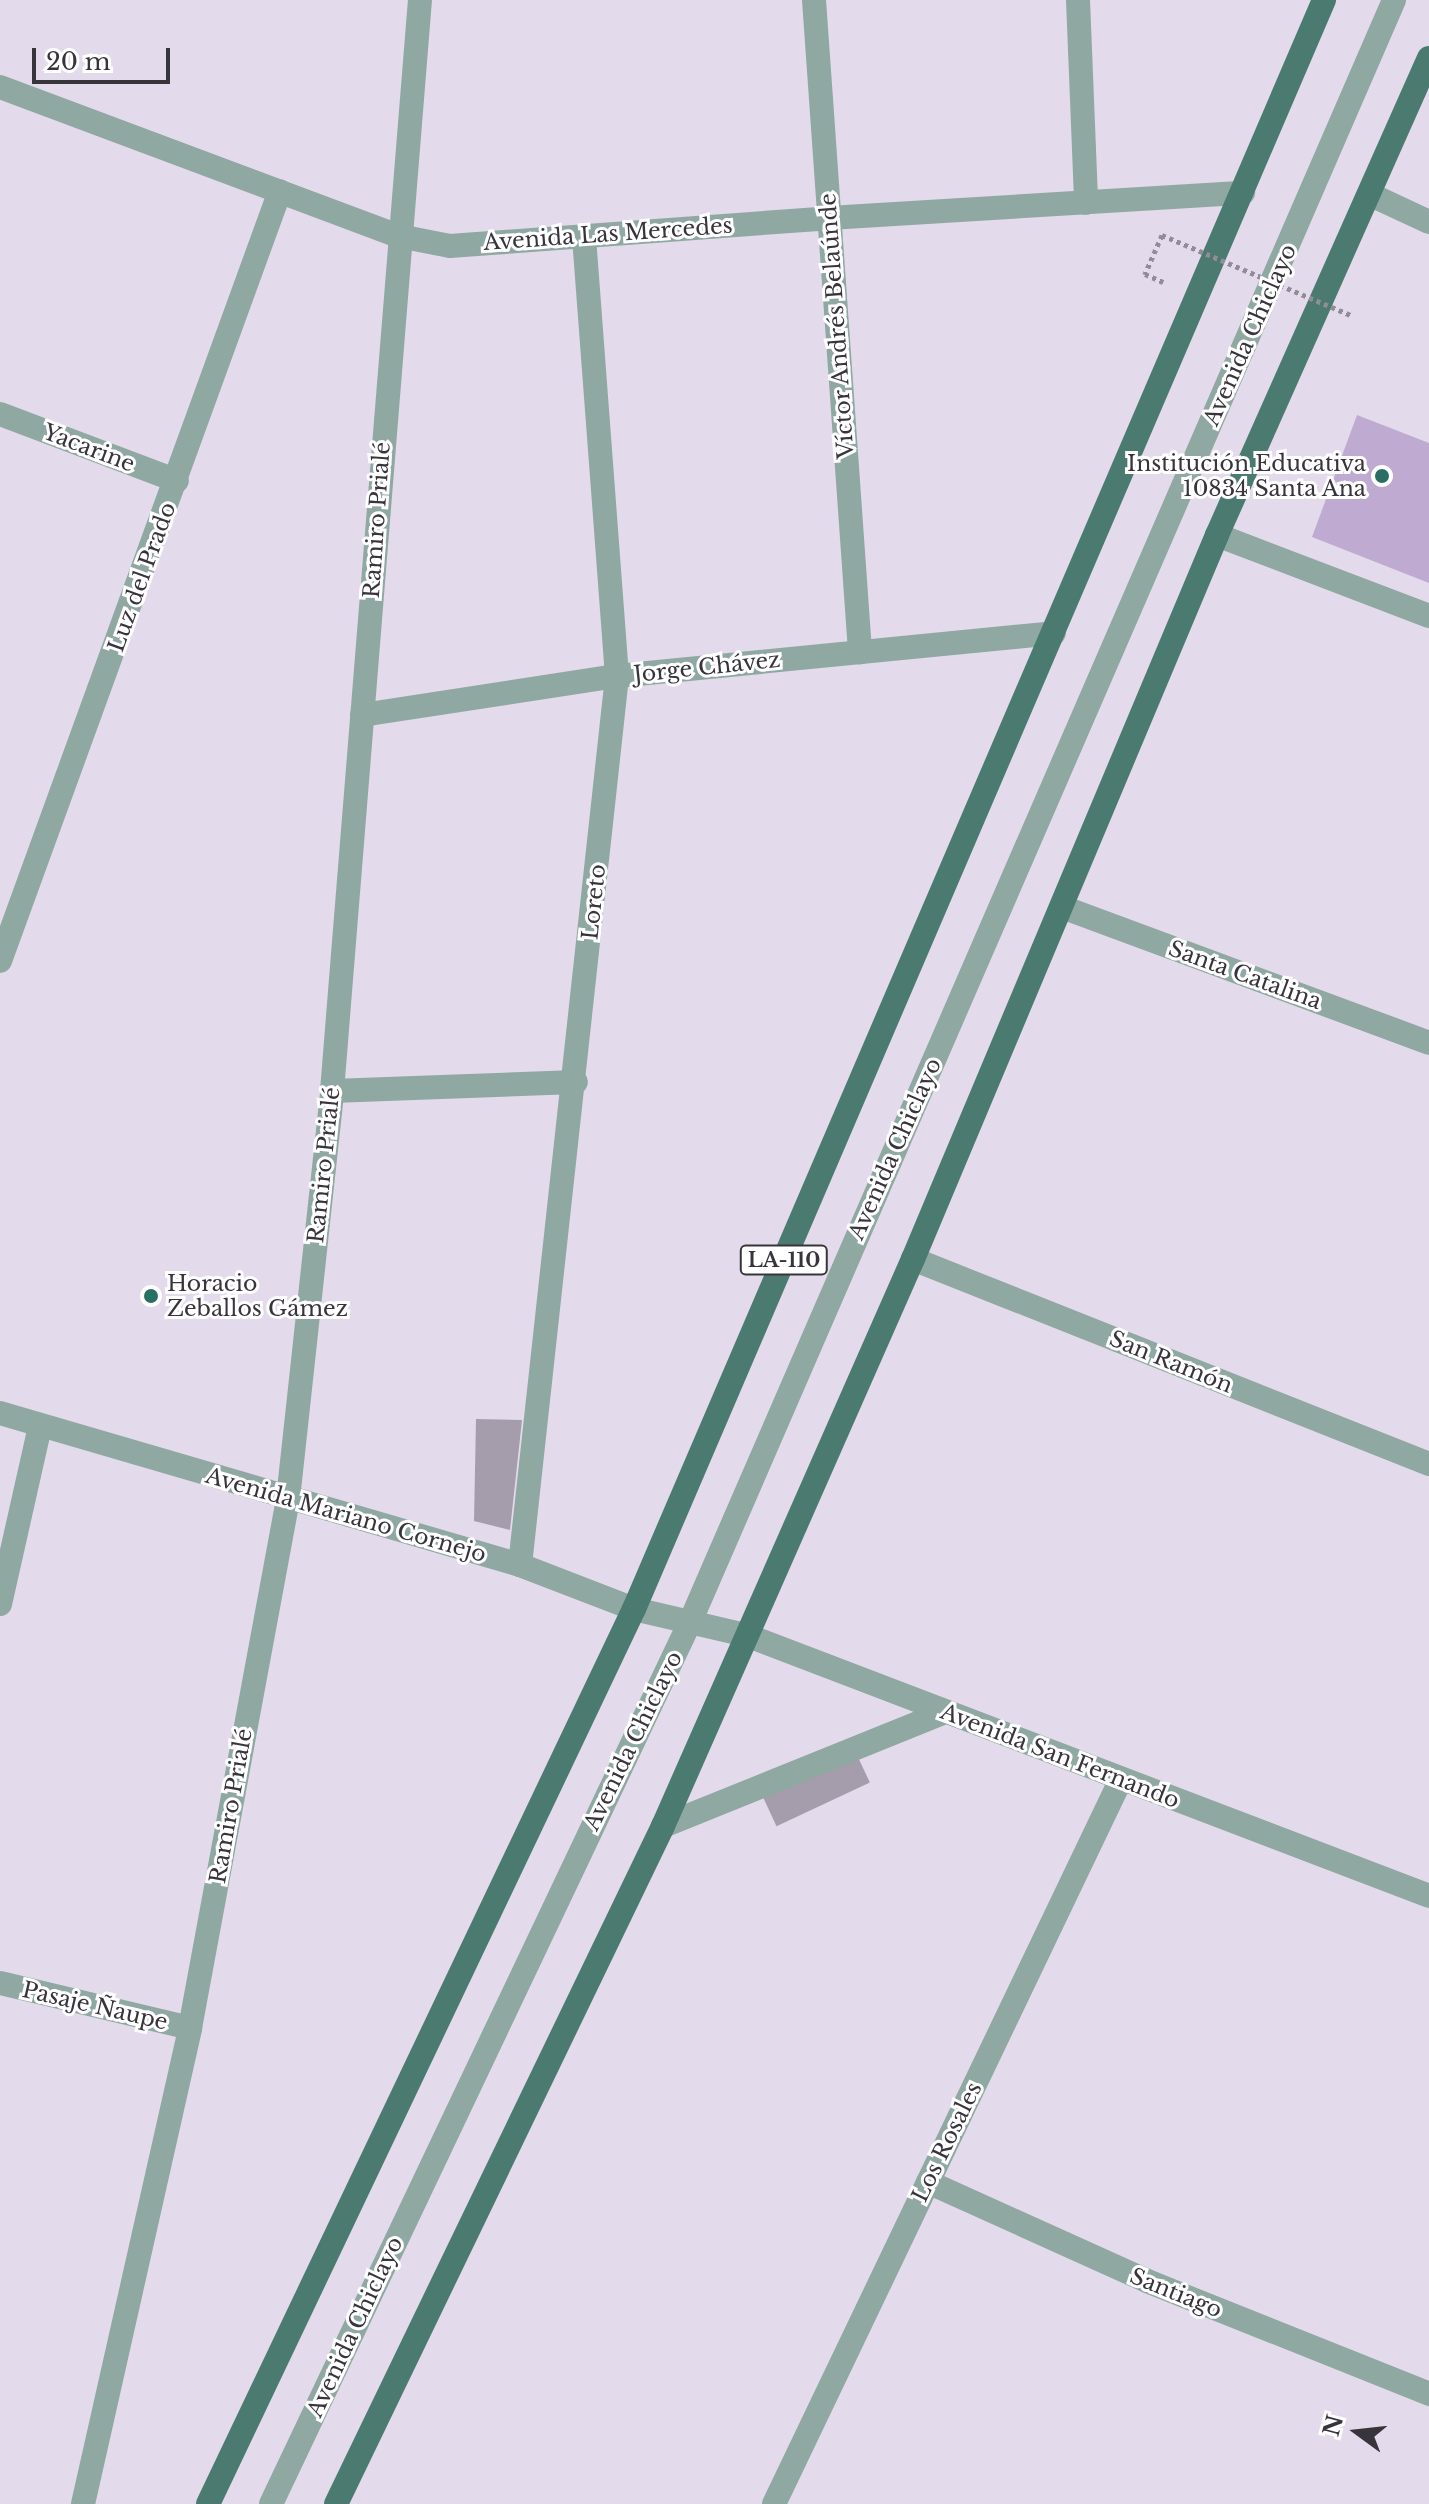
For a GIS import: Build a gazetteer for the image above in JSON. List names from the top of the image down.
{
  "streets": {
    "main road": ["LA-110"],
    "street": [
      "Avenida Las Mercedes",
      "Víctor Andrés Belaúnde",
      "Avenida Chiclayo",
      "Yacarine",
      "Ramiro Prialé",
      "Luz del Prado",
      "Jorge Chávez",
      "Loreto",
      "Santa Catalina",
      "San Ramón",
      "Avenida Mariano Cornejo",
      "Avenida San Fernando",
      "Pasaje Ñaupe",
      "Los Rosales",
      "Santiago"
    ]
  },
  "crossings": [
    ["Avenida Las Mercedes", "Víctor Andrés Belaúnde"],
    ["Avenida Las Mercedes", "Ramiro Prialé"],
    ["Avenida Las Mercedes", "Luz del Prado"],
    ["Avenida Las Mercedes", "Loreto"],
    ["Avenida Las Mercedes", "LA-110"],
    ["Víctor Andrés Belaúnde", "Jorge Chávez"],
    ["Avenida Chiclayo", "Avenida Mariano Cornejo"],
    ["Avenida Chiclayo", "Avenida San Fernando"],
    ["Yacarine", "Luz del Prado"],
    ["Ramiro Prialé", "Jorge Chávez"],
    ["Ramiro Prialé", "Avenida Mariano Cornejo"],
    ["Ramiro Prialé", "Pasaje Ñaupe"],
    ["Jorge Chávez", "Loreto"],
    ["Jorge Chávez", "LA-110"],
    ["Loreto", "Avenida Mariano Cornejo"],
    ["LA-110", "Avenida Mariano Cornejo"],
    ["Avenida Mariano Cornejo", "Avenida San Fernando"],
    ["Avenida San Fernando", "Los Rosales"],
    ["Los Rosales", "Santiago"]
  ],
  "places": ["Institución Educativa 10834 Santa Ana", "Horacio Zeballos Gámez"],
  "scale_bar": "20 m",
  "north": "left"
}
